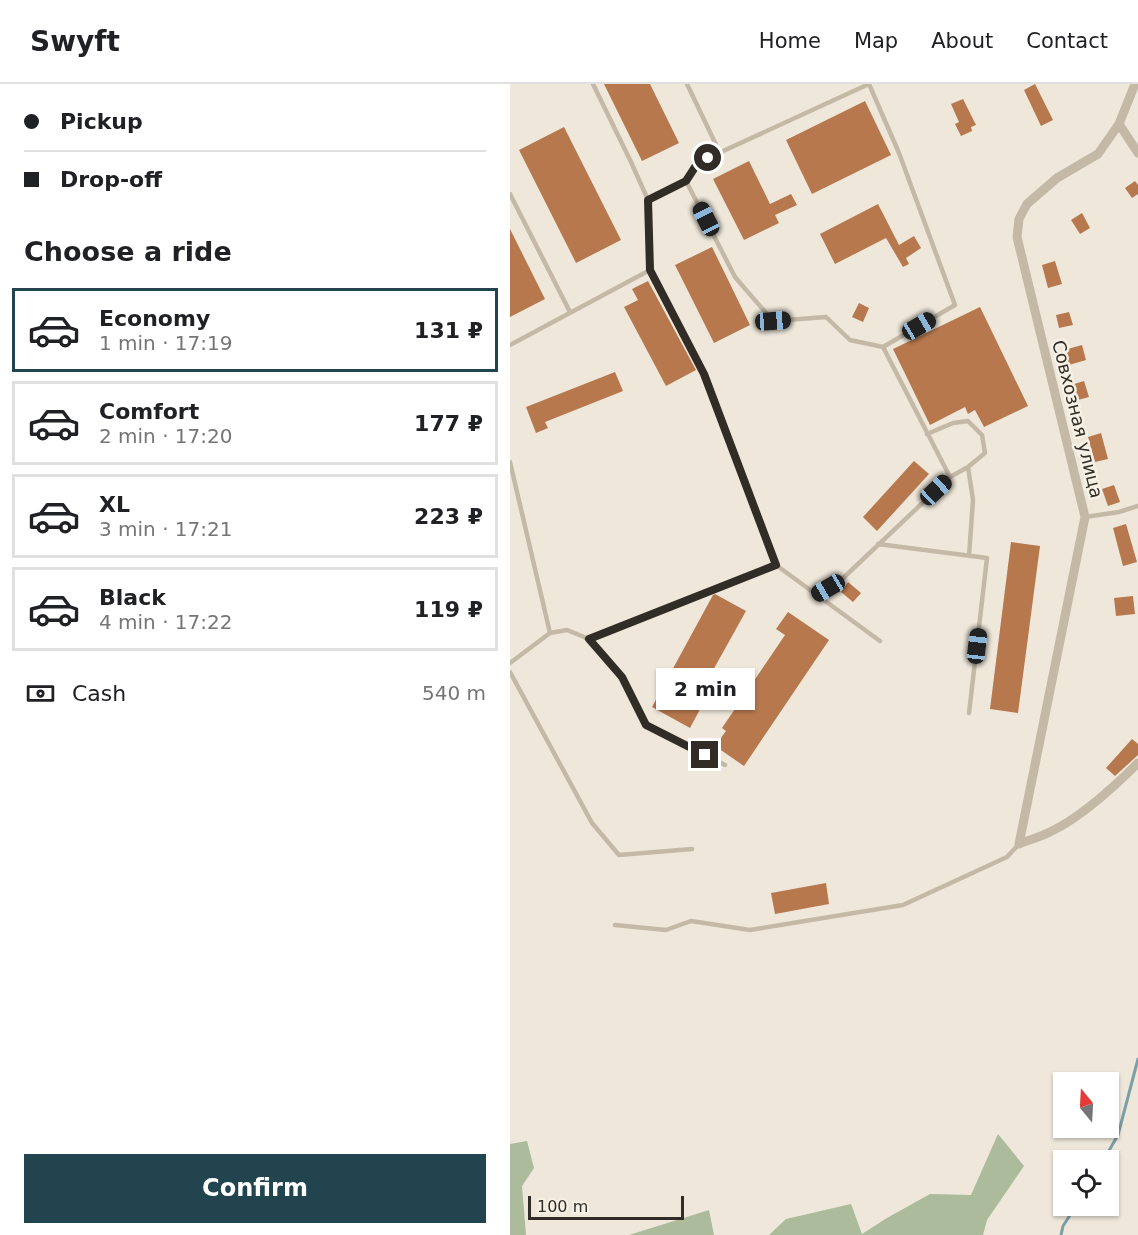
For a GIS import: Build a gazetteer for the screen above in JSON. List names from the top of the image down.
{
  "streets": {
    "street": ["Совхозная улица"]
  },
  "scale_bar": "100 m",
  "north": "top",
  "page": {
    "header": "Swyft",
    "nav": [
      "Home",
      "Map",
      "About",
      "Contact"
    ],
    "banner": ["Pickup", "Drop-off"],
    "heading": "Choose a ride",
    "list": [
      {
        "name": "Economy",
        "note": "1 min · 17:19",
        "value": "131 ₽"
      },
      {
        "name": "Comfort",
        "note": "2 min · 17:20",
        "value": "177 ₽"
      },
      {
        "name": "XL",
        "note": "3 min · 17:21",
        "value": "223 ₽"
      },
      {
        "name": "Black",
        "note": "4 min · 17:22",
        "value": "119 ₽"
      }
    ],
    "pay": ["Cash", "540 m"],
    "bubble": "2 min",
    "buttons": "Confirm",
    "scale": "100 m"
  }
}
